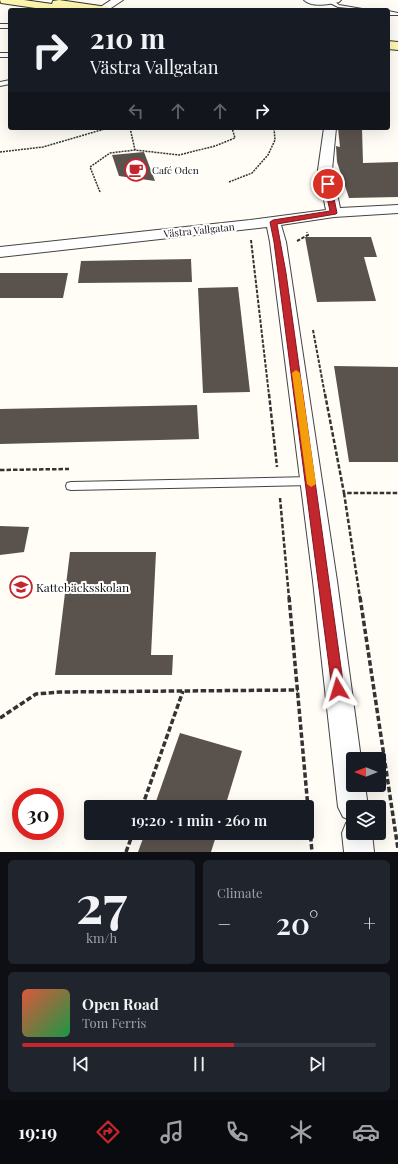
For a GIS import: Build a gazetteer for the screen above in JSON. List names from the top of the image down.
{
  "streets": {
    "street": ["Västra Vallgatan"]
  },
  "places": {
    "cafe": ["Café Oden"],
    "school or university": ["Kattebäcksskolan"]
  },
  "north": "left",
  "page": {
    "turn": ["210 m", "Västra Vallgatan"],
    "limit": "30",
    "trip": "19:20 · 1 min · 260 m",
    "tile": [
      ["27", "km/h"],
      "Climate"
    ],
    "heat": ["−", "20°", "+"],
    "song": ["Open Road", "Tom Ferris"],
    "tabs": "19:19"
  }
}
